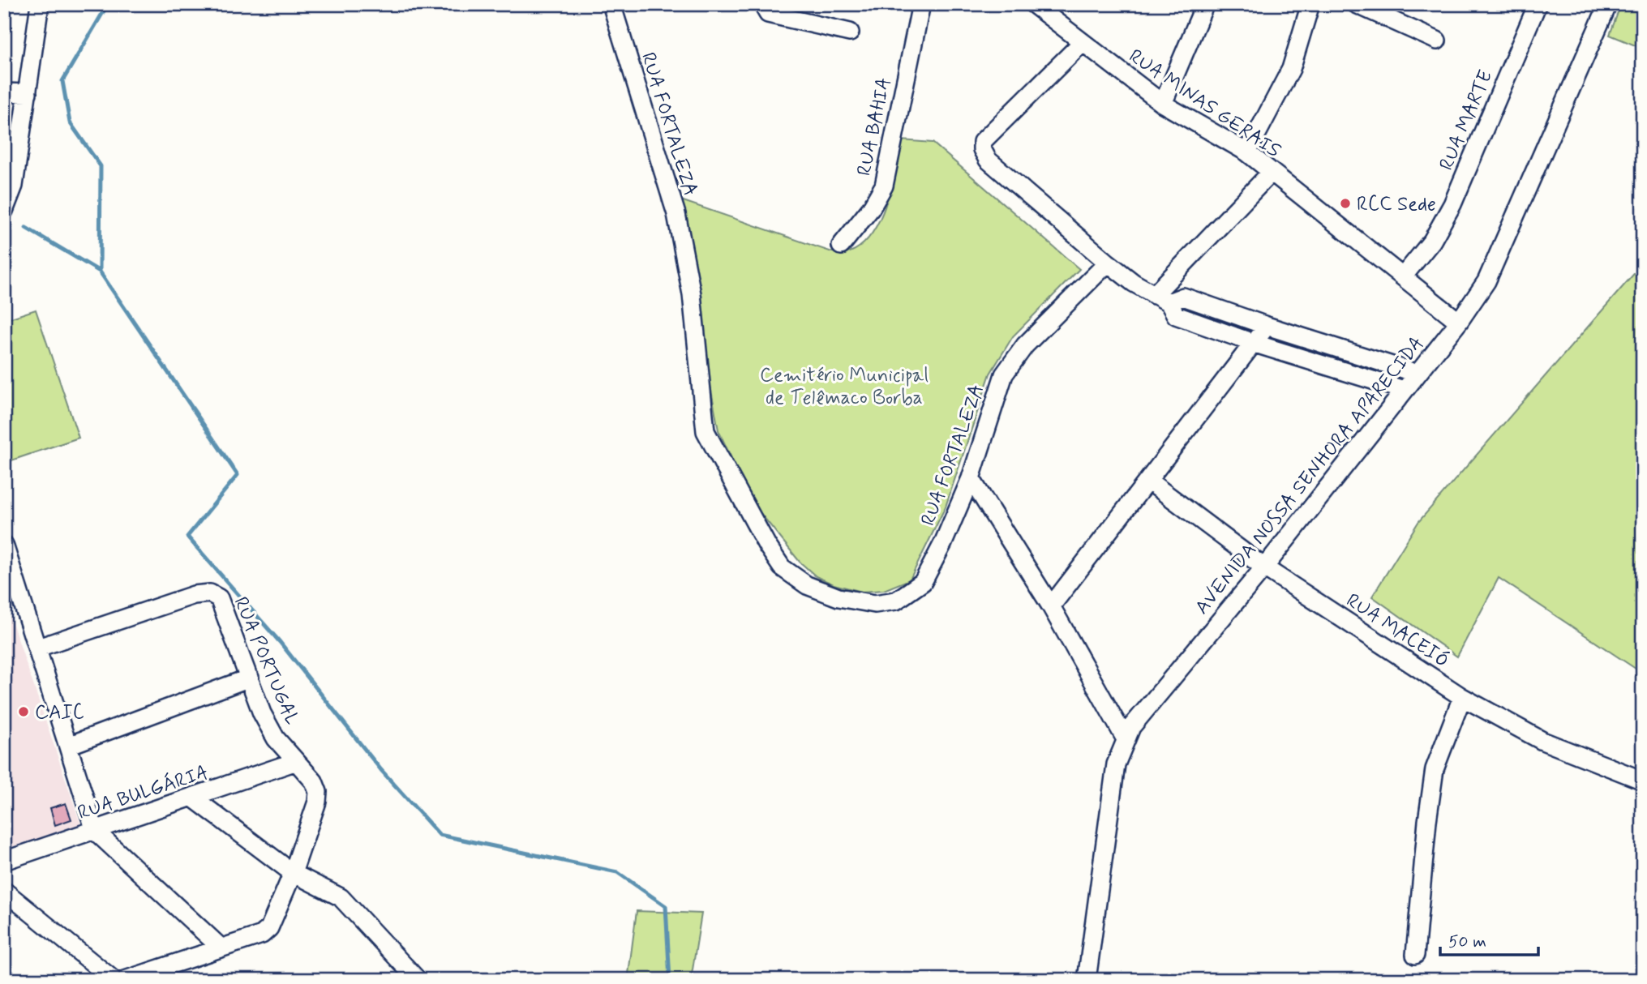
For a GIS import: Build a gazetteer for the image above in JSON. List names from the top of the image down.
{
  "streets": {
    "street": [
      "RUA MINAS GERAIS",
      "RUA MARTE",
      "RUA FORTALEZA",
      "RUA BAHIA",
      "AVENIDA NOSSA SENHORA APARECIDA",
      "RUA MACEIÓ",
      "RUA PORTUGAL",
      "RUA BULGÁRIA"
    ]
  },
  "crossings": [
    ["RUA MINAS GERAIS", "RUA MARTE"],
    ["RUA MINAS GERAIS", "AVENIDA NOSSA SENHORA APARECIDA"],
    ["AVENIDA NOSSA SENHORA APARECIDA", "RUA MACEIÓ"],
    ["RUA PORTUGAL", "RUA BULGÁRIA"]
  ],
  "parks": ["Cemitério Municipal de Telêmaco Borba"],
  "places": ["RCC Sede", "CAIC"],
  "scale_bar": "50 m"
}
